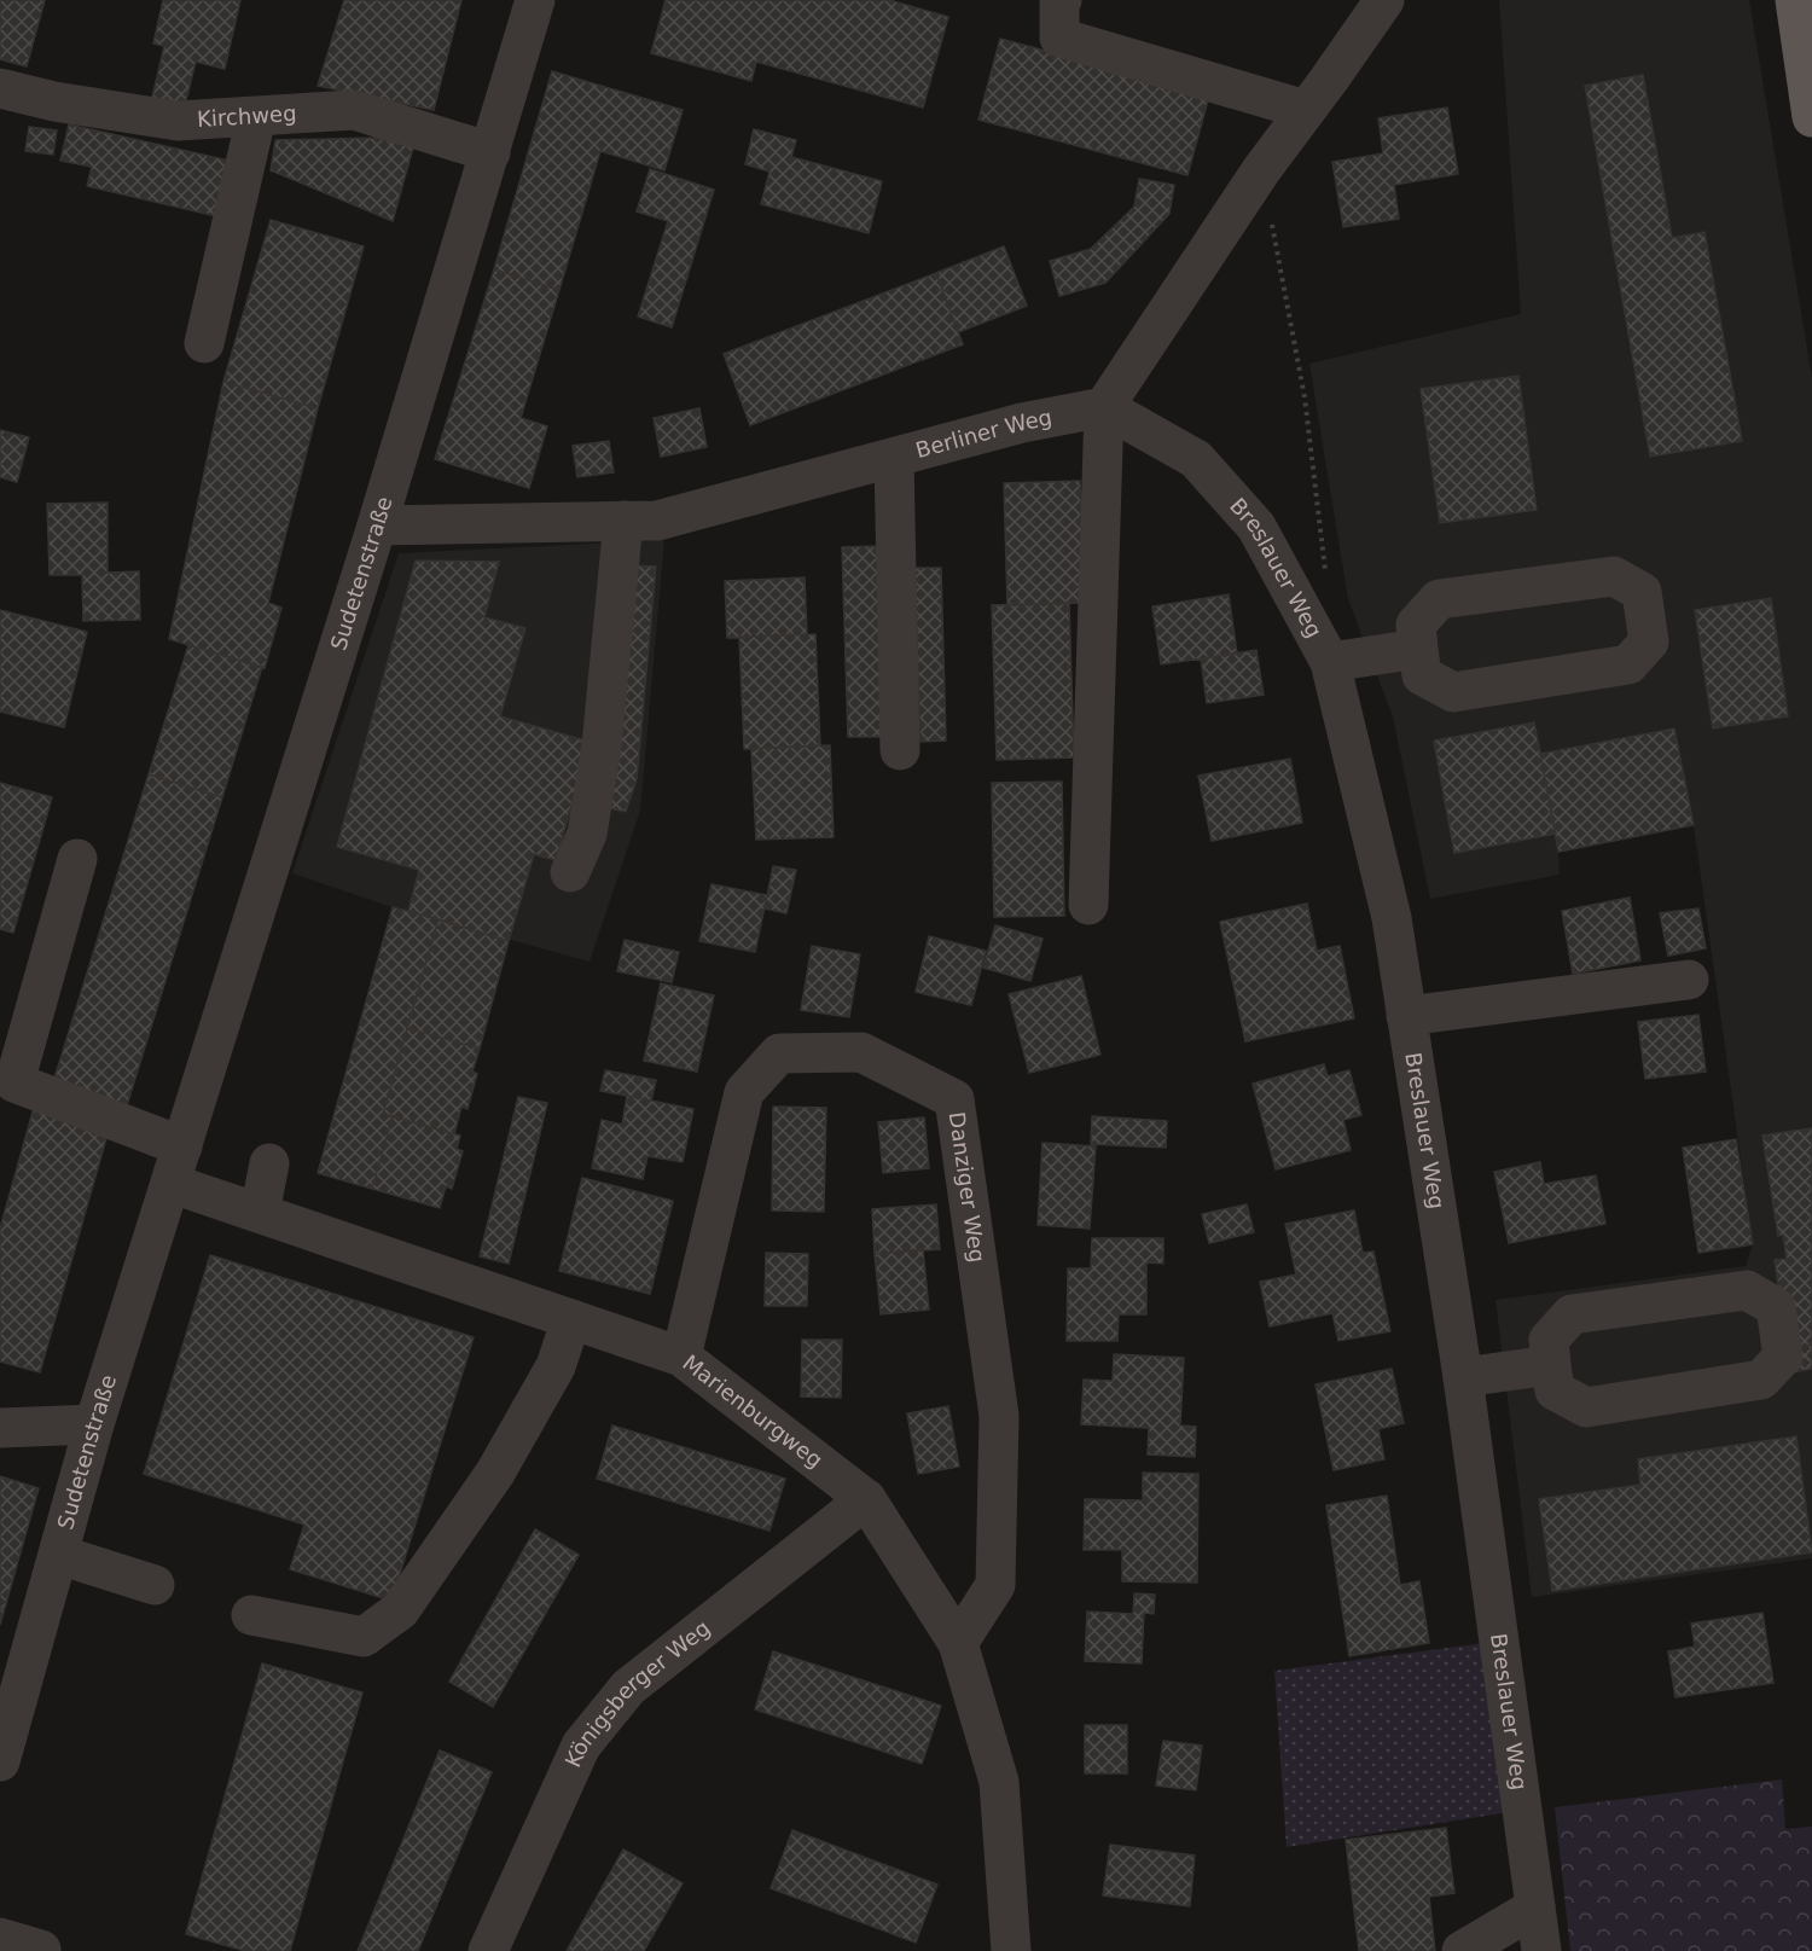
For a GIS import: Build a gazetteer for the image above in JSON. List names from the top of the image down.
{
  "streets": {
    "street": [
      "Kirchweg",
      "Berliner Weg",
      "Breslauer Weg",
      "Sudetenstraße",
      "Danziger Weg",
      "Marienburgweg",
      "Königsberger Weg"
    ]
  },
  "crossings": [
    ["Kirchweg", "Sudetenstraße"],
    ["Berliner Weg", "Breslauer Weg"],
    ["Berliner Weg", "Sudetenstraße"],
    ["Sudetenstraße", "Marienburgweg"],
    ["Danziger Weg", "Marienburgweg"],
    ["Marienburgweg", "Königsberger Weg"]
  ]
}
